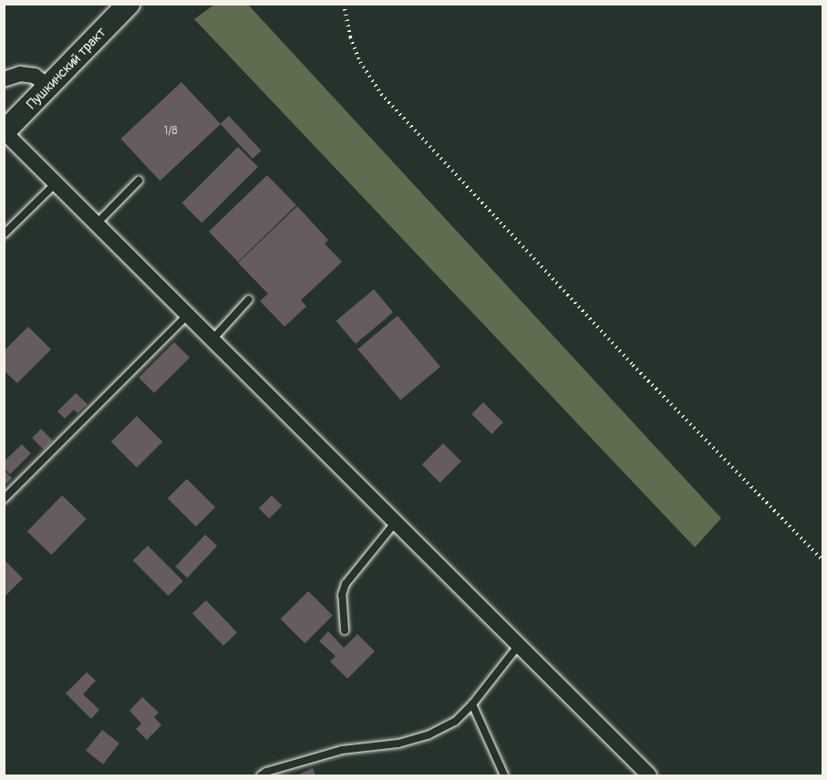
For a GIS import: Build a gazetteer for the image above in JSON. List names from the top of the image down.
{
  "streets": {
    "street": ["Пушкинский тракт"]
  },
  "house_numbers": ["1/8"]
}
